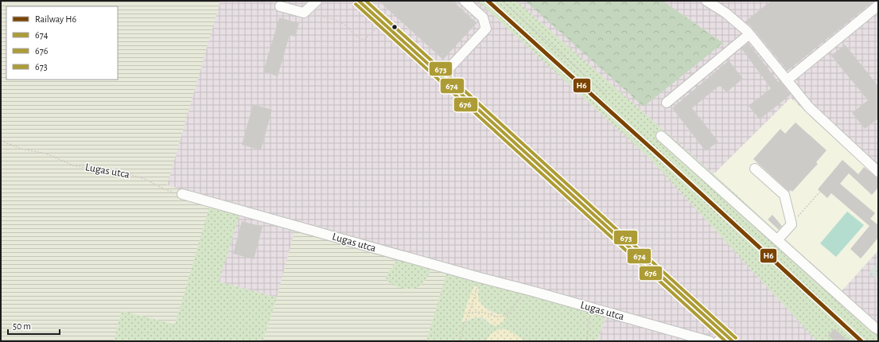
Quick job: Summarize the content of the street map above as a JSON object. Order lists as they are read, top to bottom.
{
  "streets": {
    "street": ["Lugas utca"]
  },
  "lines": [
    "rail line H6",
    "transit line 674",
    "transit line 673",
    "transit line 676"
  ],
  "legend": [
    "Railway H6",
    "674",
    "676",
    "673"
  ],
  "scale_bar": "50 m"
}
